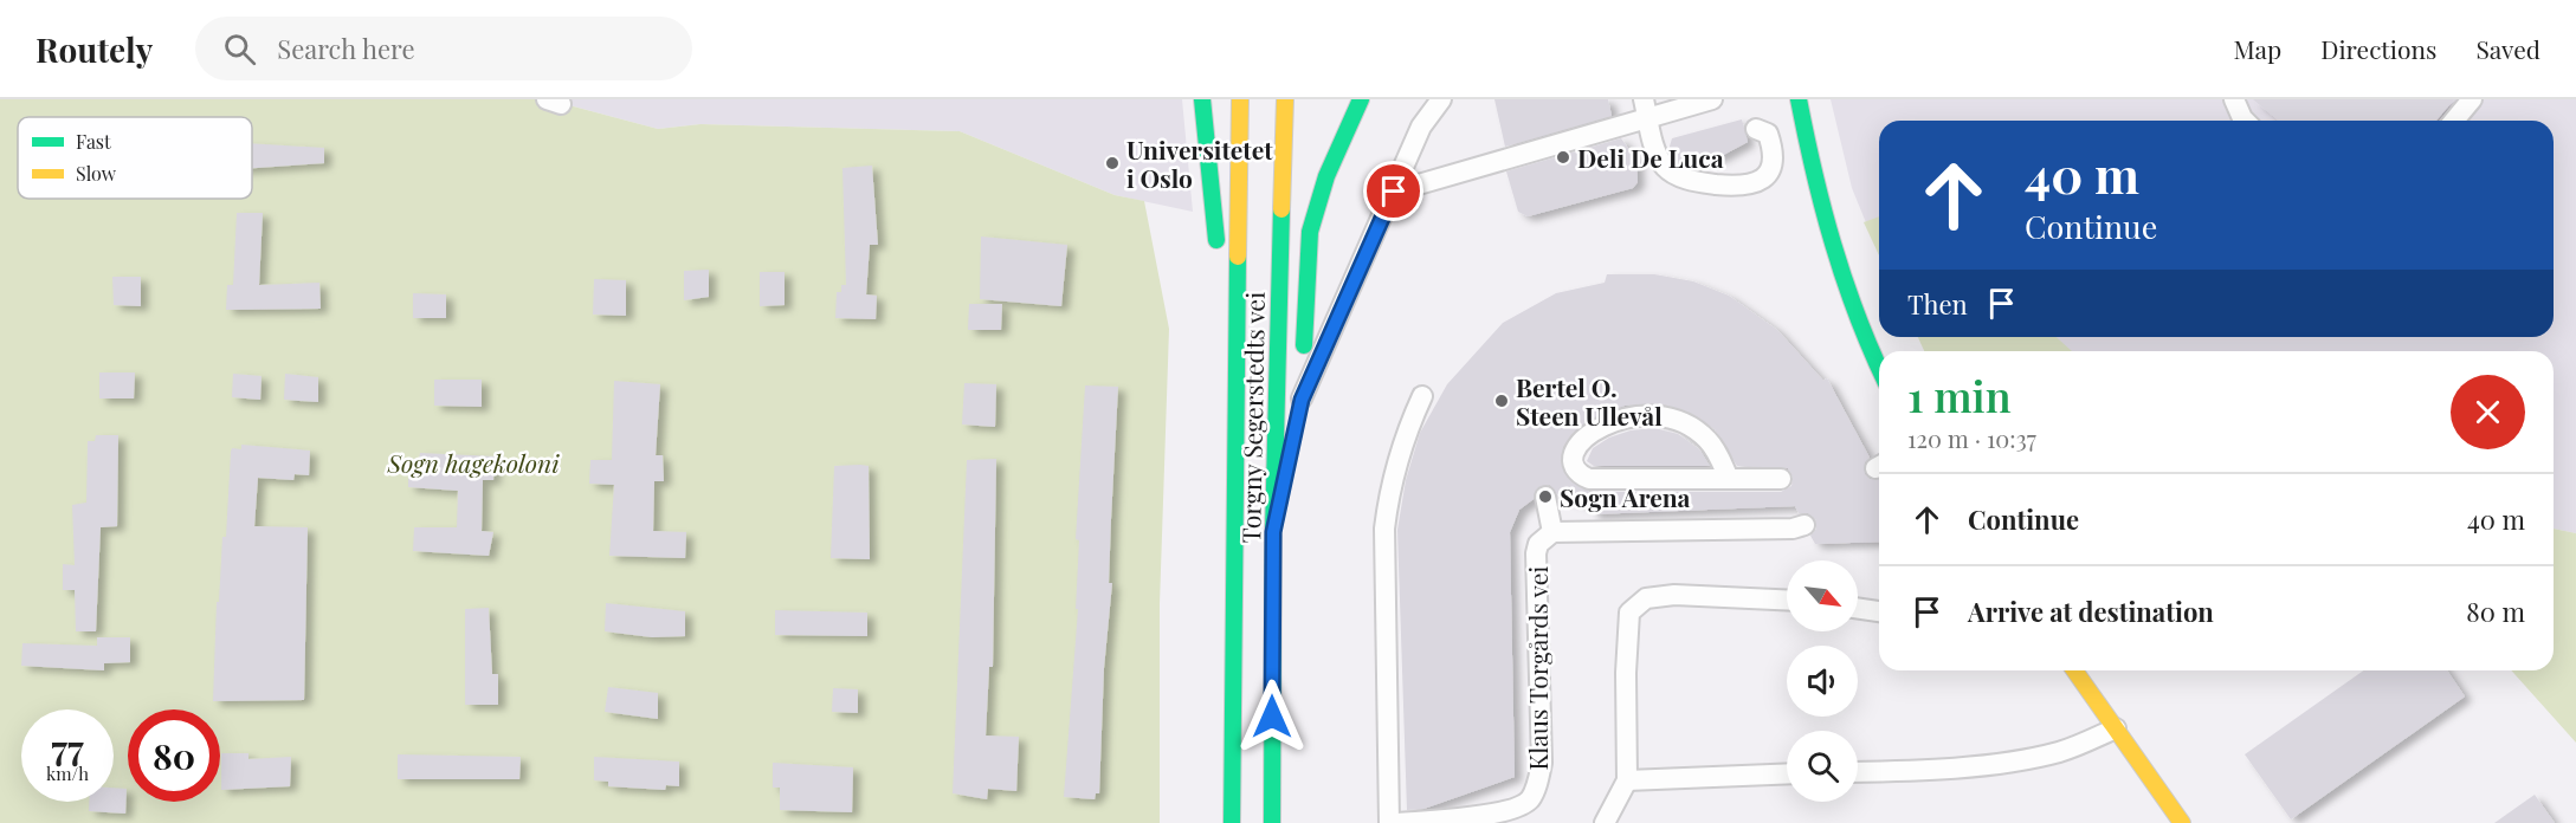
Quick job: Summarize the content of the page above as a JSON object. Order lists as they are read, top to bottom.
{
  "streets": {
    "main road": ["Torgny Segerstedts vei"],
    "lane": ["Klaus Torgårds vei"]
  },
  "parks": ["Sogn hagekoloni"],
  "places": [
    "Deli De Luca",
    "Universitetet i Oslo",
    "Bertel O. Steen Ullevål",
    "Sogn Arena"
  ],
  "legend": ["Fast", "Slow"],
  "north": "bottom right",
  "page": {
    "header": "Routely",
    "search": "Search here",
    "nav": ["Map", "Directions", "Saved"],
    "turn": ["40 m", "Continue"],
    "then": "Then",
    "heading": ["1 min", "120 m · 10:37"],
    "list": [
      {
        "name": "Continue",
        "value": "40 m"
      },
      {
        "name": "Arrive at destination",
        "value": "80 m"
      }
    ],
    "speed": "77 km/h",
    "limit": "80"
  }
}
